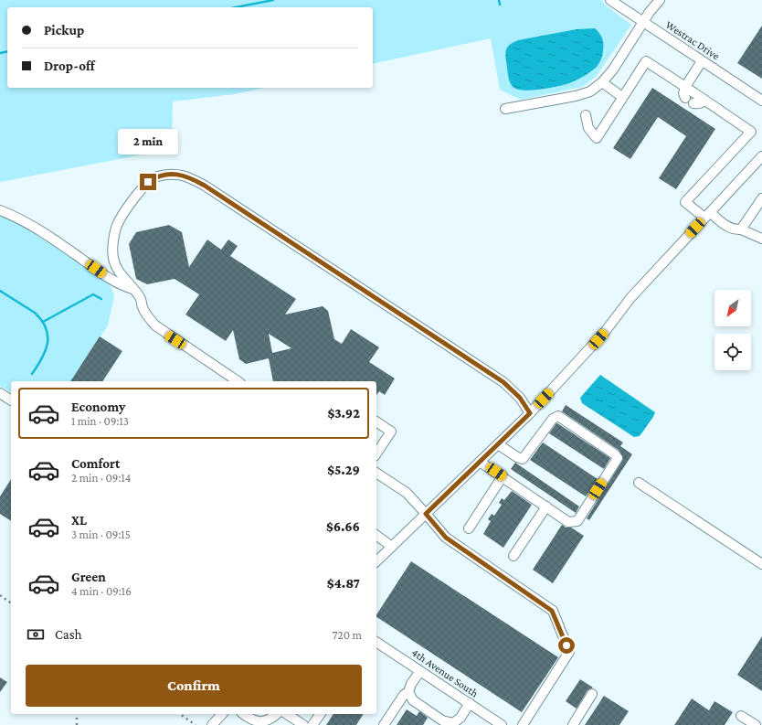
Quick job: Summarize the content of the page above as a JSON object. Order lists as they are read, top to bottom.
{
  "streets": {
    "street": ["Westrac Drive", "4th Avenue South"]
  },
  "north": "bottom left",
  "page": {
    "banner": ["Pickup", "Drop-off"],
    "bubble": "2 min",
    "list": [
      {
        "name": "Economy",
        "note": "1 min · 09:13",
        "value": "$3.92"
      },
      {
        "name": "Comfort",
        "note": "2 min · 09:14",
        "value": "$5.29"
      },
      {
        "name": "XL",
        "note": "3 min · 09:15",
        "value": "$6.66"
      },
      {
        "name": "Green",
        "note": "4 min · 09:16",
        "value": "$4.87"
      }
    ],
    "pay": ["Cash", "720 m"],
    "buttons": "Confirm"
  }
}
